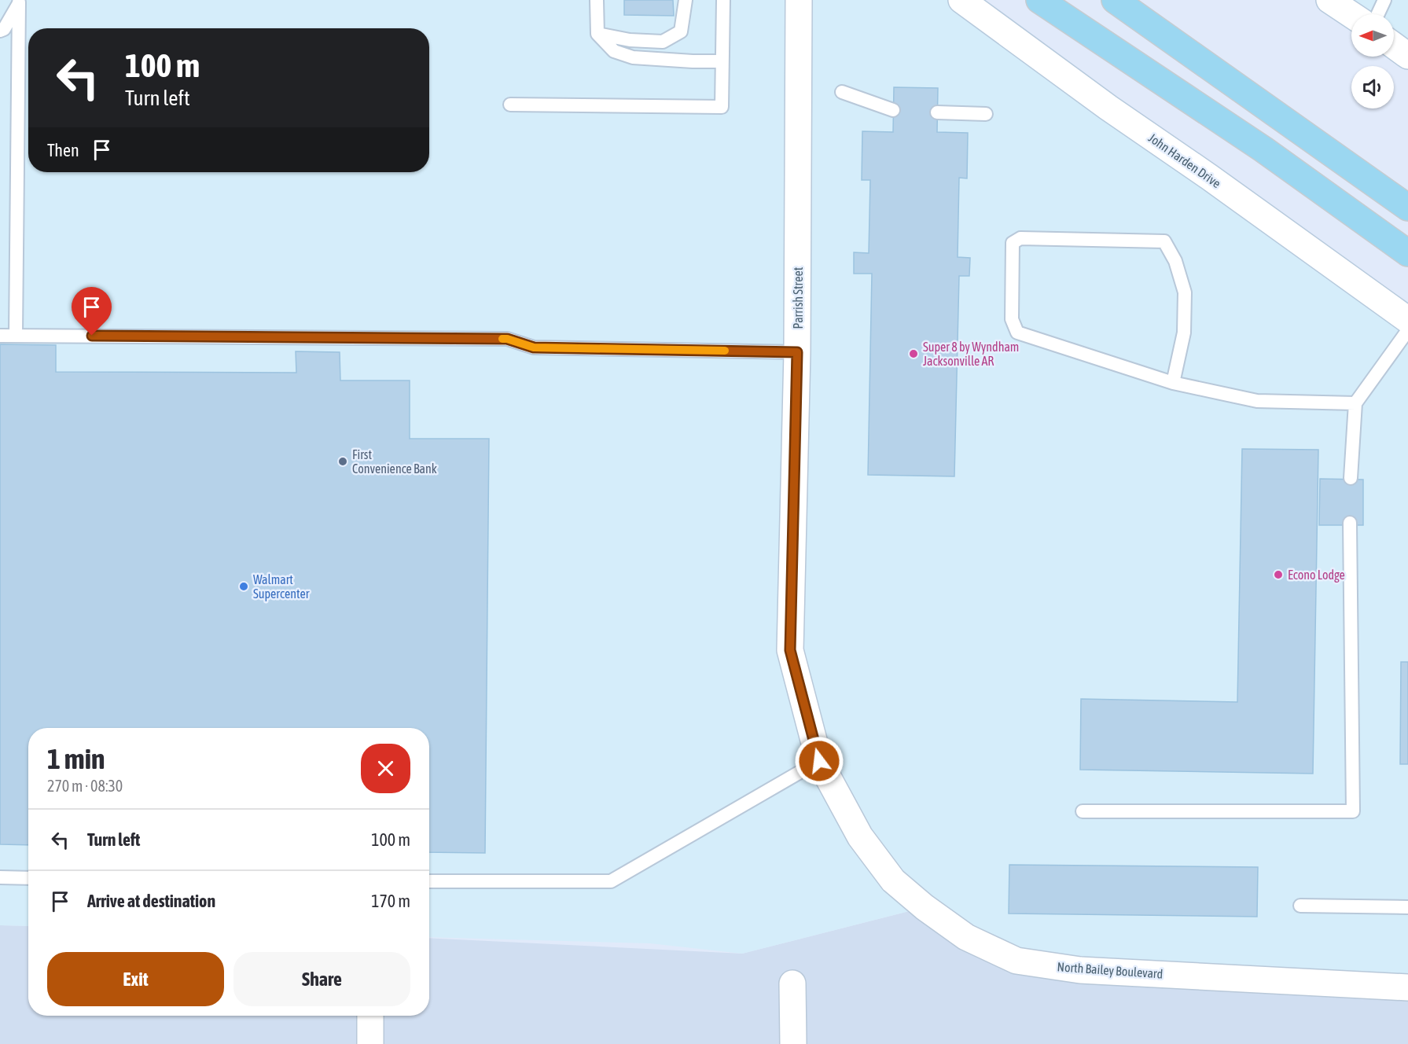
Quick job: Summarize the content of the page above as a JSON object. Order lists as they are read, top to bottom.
{
  "streets": {
    "street": ["John Harden Drive", "Parrish Street", "North Bailey Boulevard"]
  },
  "crossings": [
    ["Parrish Street", "North Bailey Boulevard"]
  ],
  "places": [
    "Super 8 by Wyndham Jacksonville AR",
    "First Convenience Bank",
    "Econo Lodge",
    "Walmart Supercenter"
  ],
  "north": "left",
  "page": {
    "turn": ["100 m", "Turn left"],
    "then": "Then",
    "heading": ["1 min", "270 m · 08:30"],
    "list": [
      {
        "name": "Turn left",
        "value": "100 m"
      },
      {
        "name": "Arrive at destination",
        "value": "170 m"
      }
    ],
    "buttons": ["Exit", "Share"]
  }
}
